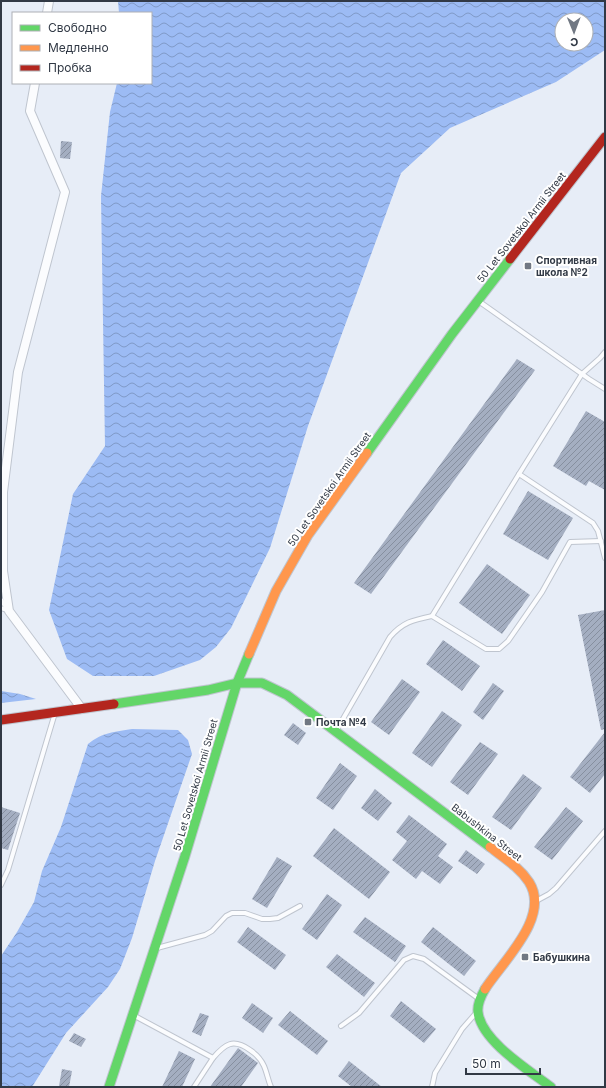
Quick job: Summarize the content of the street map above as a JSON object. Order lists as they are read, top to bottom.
{
  "streets": {
    "main road": ["50 Let Sovetskoi Armii Street", "Babushkina Street"]
  },
  "crossings": [
    ["50 Let Sovetskoi Armii Street", "Babushkina Street"]
  ],
  "places": {
    "transit": ["Спортивная школа №2", "Почта №4", "Бабушкина"]
  },
  "legend": ["Свободно", "Медленно", "Пробка"],
  "scale_bar": "50 m",
  "north": "bottom"
}
